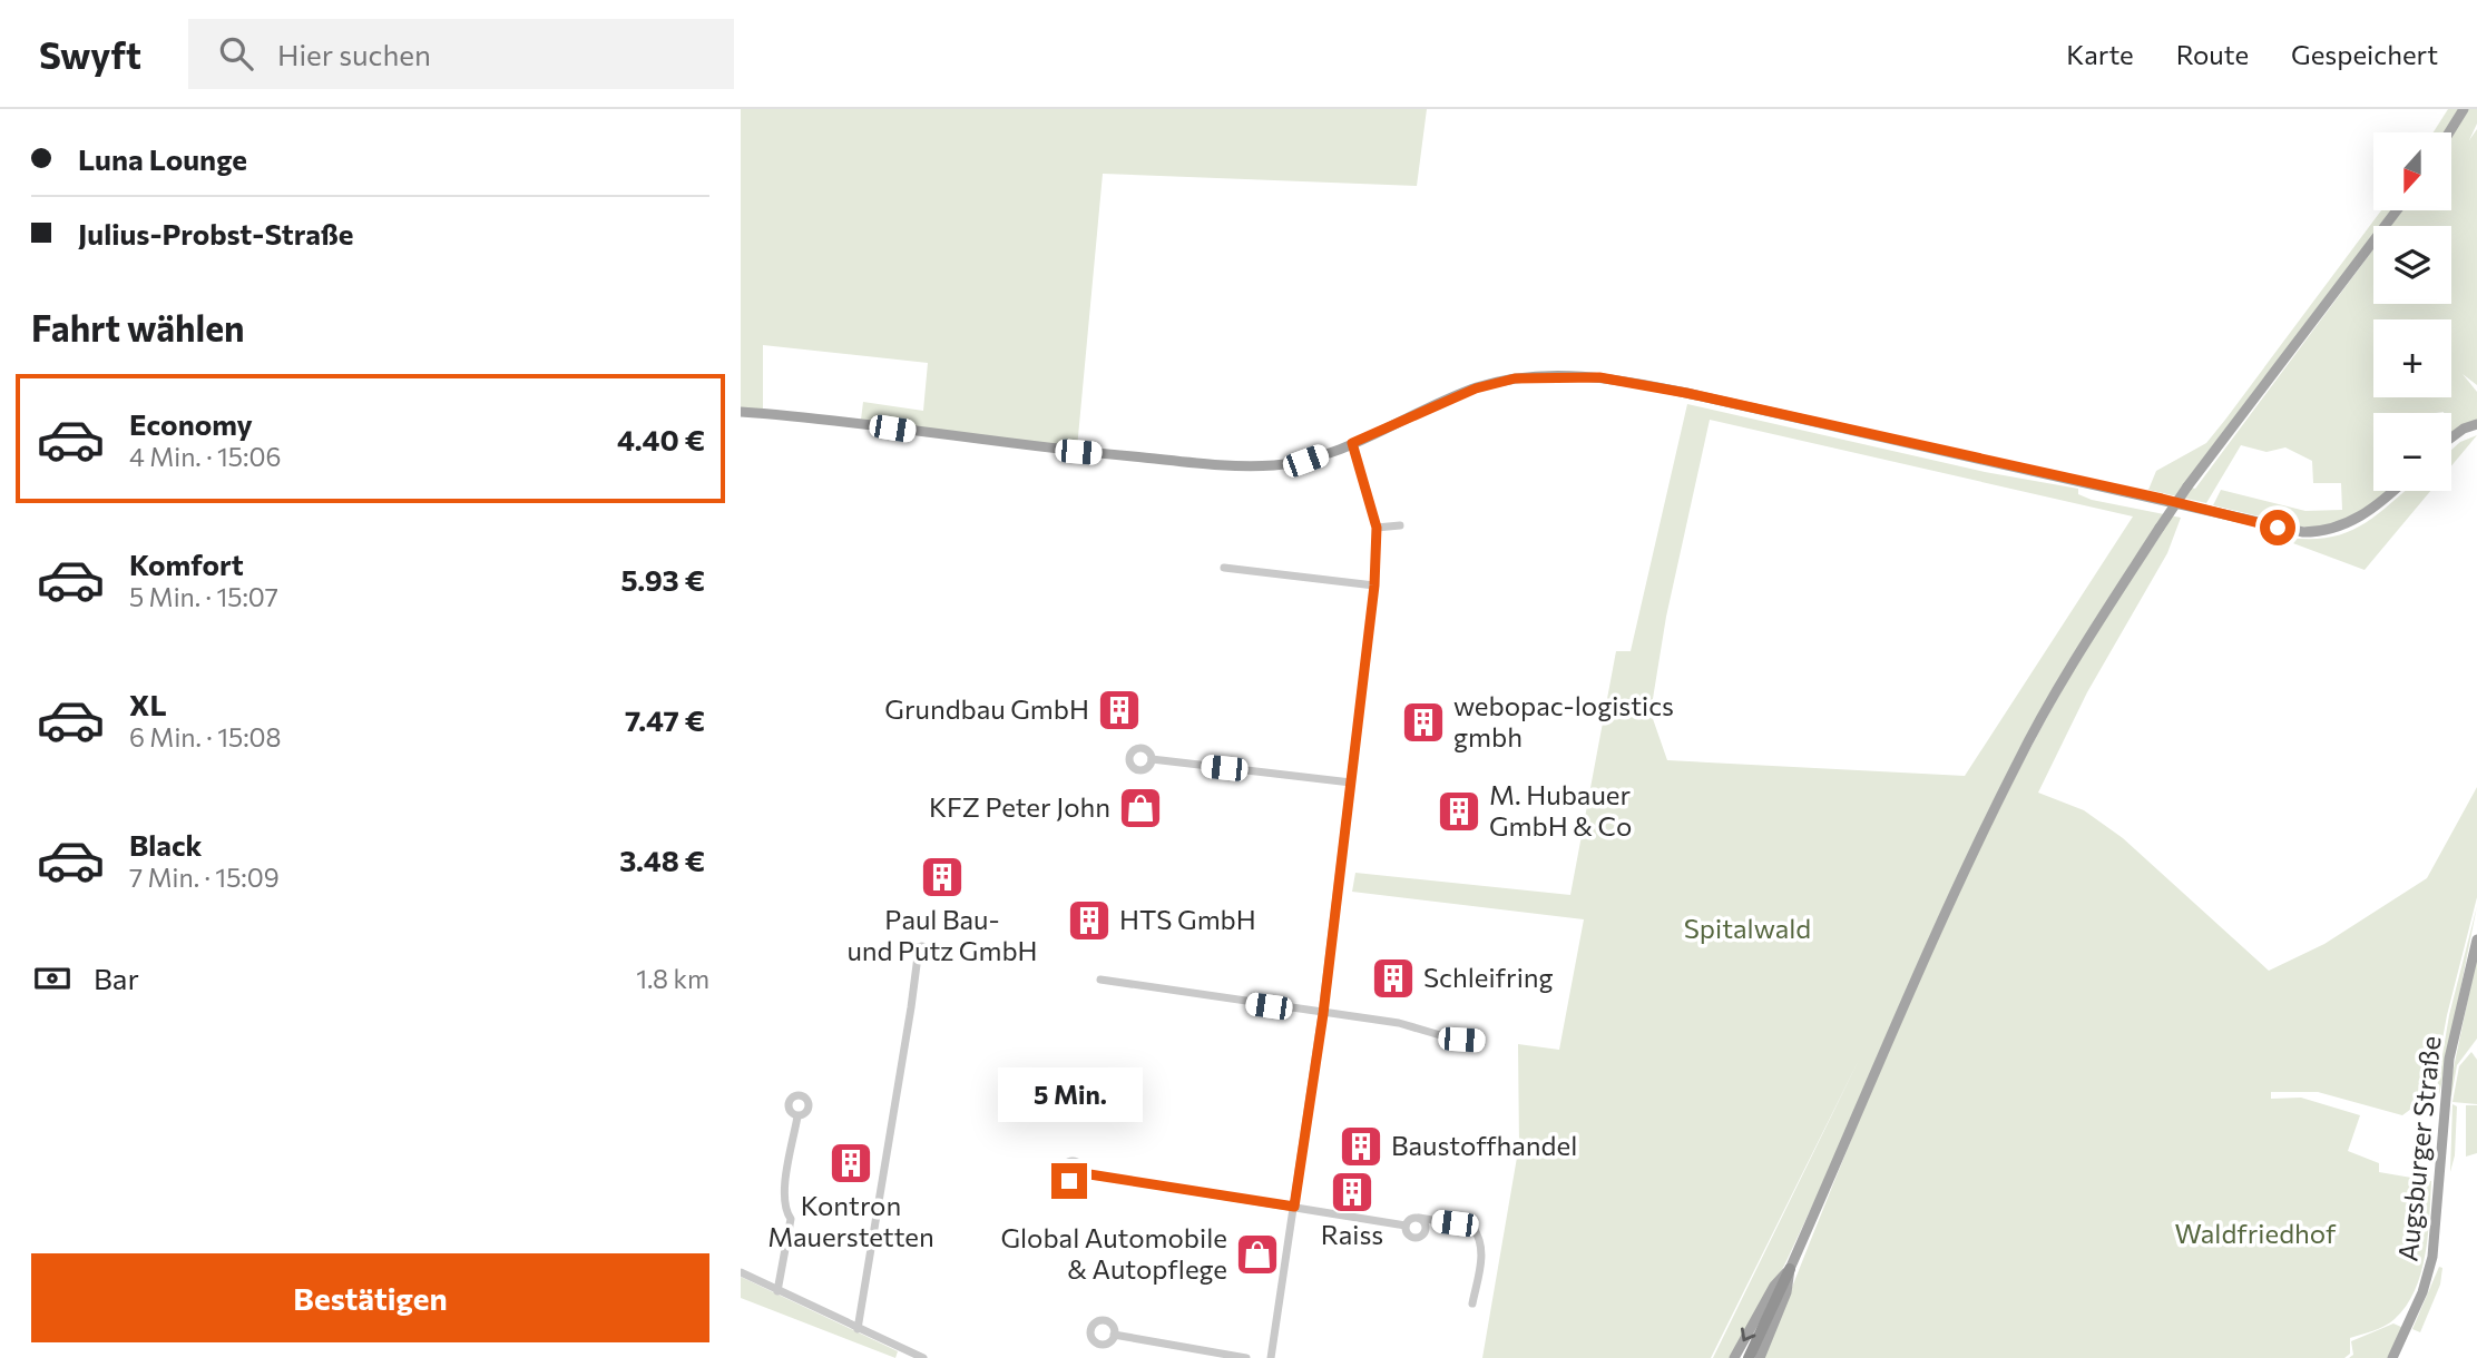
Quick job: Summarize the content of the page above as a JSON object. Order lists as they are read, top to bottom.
{
  "streets": {
    "main road": ["Augsburger Straße"]
  },
  "parks": ["Spitalwald", "Waldfriedhof"],
  "places": {
    "building": [
      "Grundbau GmbH",
      "webopac-logistics gmbh",
      "M. Hubauer GmbH & Co",
      "Paul Bau- und Putz GmbH",
      "HTS GmbH",
      "Schleifring",
      "Baustoffhandel",
      "Kontron Mauerstetten",
      "Raiss"
    ],
    "shop": ["KFZ Peter John", "Global Automobile & Autopflege"]
  },
  "north": "bottom",
  "page": {
    "header": "Swyft",
    "search": "Hier suchen",
    "nav": ["Karte", "Route", "Gespeichert"],
    "banner": ["Luna Lounge", "Julius-Probst-Straße"],
    "map_buttons": ["+", "−"],
    "heading": "Fahrt wählen",
    "list": [
      {
        "name": "Economy",
        "note": "4 Min. · 15:06",
        "value": "4.40 €"
      },
      {
        "name": "Komfort",
        "note": "5 Min. · 15:07",
        "value": "5.93 €"
      },
      {
        "name": "XL",
        "note": "6 Min. · 15:08",
        "value": "7.47 €"
      },
      {
        "name": "Black",
        "note": "7 Min. · 15:09",
        "value": "3.48 €"
      }
    ],
    "pay": ["Bar", "1.8 km"],
    "bubble": "5 Min.",
    "buttons": "Bestätigen"
  }
}
